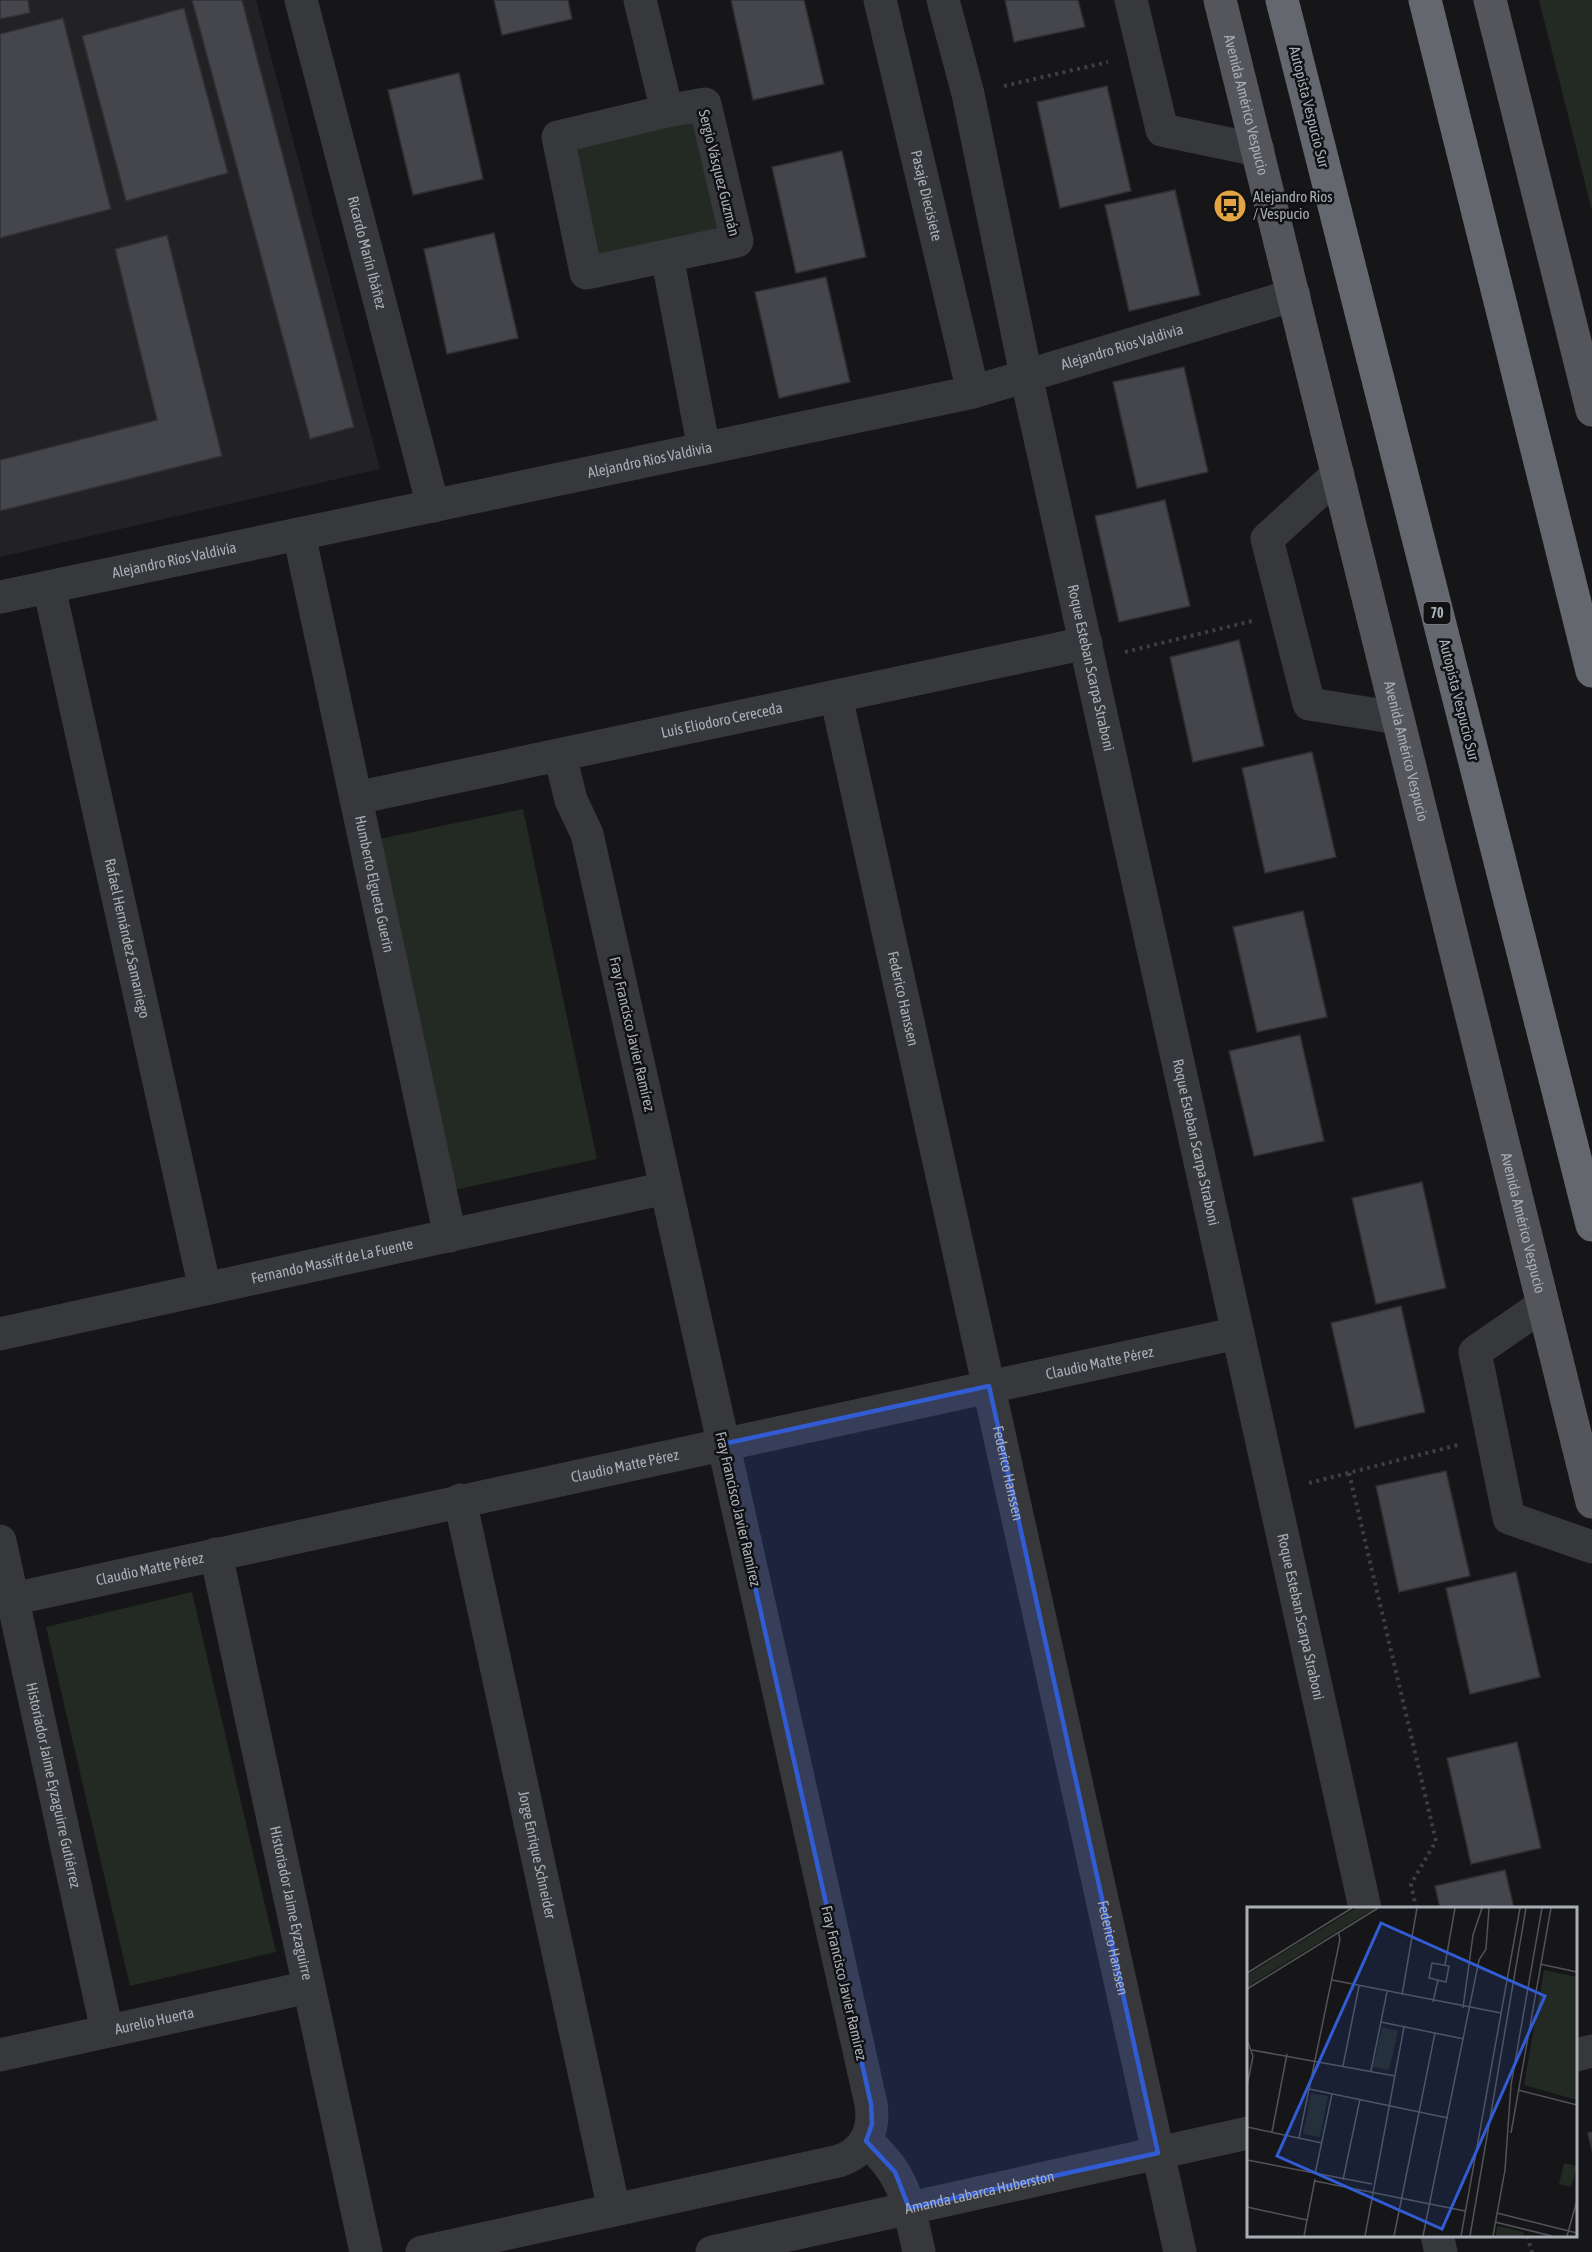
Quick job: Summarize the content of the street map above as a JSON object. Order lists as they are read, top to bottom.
{
  "streets": {
    "highway": ["Autopista Vespucio Sur", "70"],
    "main road": ["Avenida Américo Vespucio"],
    "street": [
      "Sergio Vásquez Guzmán",
      "Pasaje Diecisiete",
      "Ricardo Marín Ibáñez",
      "Alejandro Ríos Valdivia",
      "Roque Esteban Scarpa Straboni",
      "Luís Eliodoro Cereceda",
      "Humberto Elgueta Guerin",
      "Rafael Hernández Samaniego",
      "Federico Hanssen",
      "Fray Francisco Javier Ramírez",
      "Fernando Massiff de La Fuente",
      "Claudio Matte Pérez",
      "Historiador Jaime Eyzaguirre Gutiérrez",
      "Jorge Enrique Schneider",
      "Historiador Jaime Eyzaguirre",
      "Aurelio Huerta",
      "Amanda Labarca Huberston"
    ]
  },
  "crossings": [
    ["Avenida Américo Vespucio", "Alejandro Ríos Valdivia"],
    ["Pasaje Diecisiete", "Alejandro Ríos Valdivia"],
    ["Ricardo Marín Ibáñez", "Alejandro Ríos Valdivia"],
    ["Alejandro Ríos Valdivia", "Roque Esteban Scarpa Straboni"],
    ["Alejandro Ríos Valdivia", "Humberto Elgueta Guerin"],
    ["Alejandro Ríos Valdivia", "Rafael Hernández Samaniego"],
    ["Roque Esteban Scarpa Straboni", "Luís Eliodoro Cereceda"],
    ["Roque Esteban Scarpa Straboni", "Claudio Matte Pérez"],
    ["Luís Eliodoro Cereceda", "Humberto Elgueta Guerin"],
    ["Luís Eliodoro Cereceda", "Federico Hanssen"],
    ["Luís Eliodoro Cereceda", "Fray Francisco Javier Ramírez"],
    ["Humberto Elgueta Guerin", "Fernando Massiff de La Fuente"],
    ["Rafael Hernández Samaniego", "Fernando Massiff de La Fuente"],
    ["Federico Hanssen", "Claudio Matte Pérez"],
    ["Federico Hanssen", "Amanda Labarca Huberston"],
    ["Fray Francisco Javier Ramírez", "Fernando Massiff de La Fuente"],
    ["Fray Francisco Javier Ramírez", "Claudio Matte Pérez"],
    ["Claudio Matte Pérez", "Historiador Jaime Eyzaguirre Gutiérrez"],
    ["Claudio Matte Pérez", "Jorge Enrique Schneider"],
    ["Claudio Matte Pérez", "Historiador Jaime Eyzaguirre"],
    ["Historiador Jaime Eyzaguirre Gutiérrez", "Aurelio Huerta"],
    ["Historiador Jaime Eyzaguirre", "Aurelio Huerta"]
  ],
  "places": {
    "bus stop": ["Alejandro Rios / Vespucio"]
  }
}
